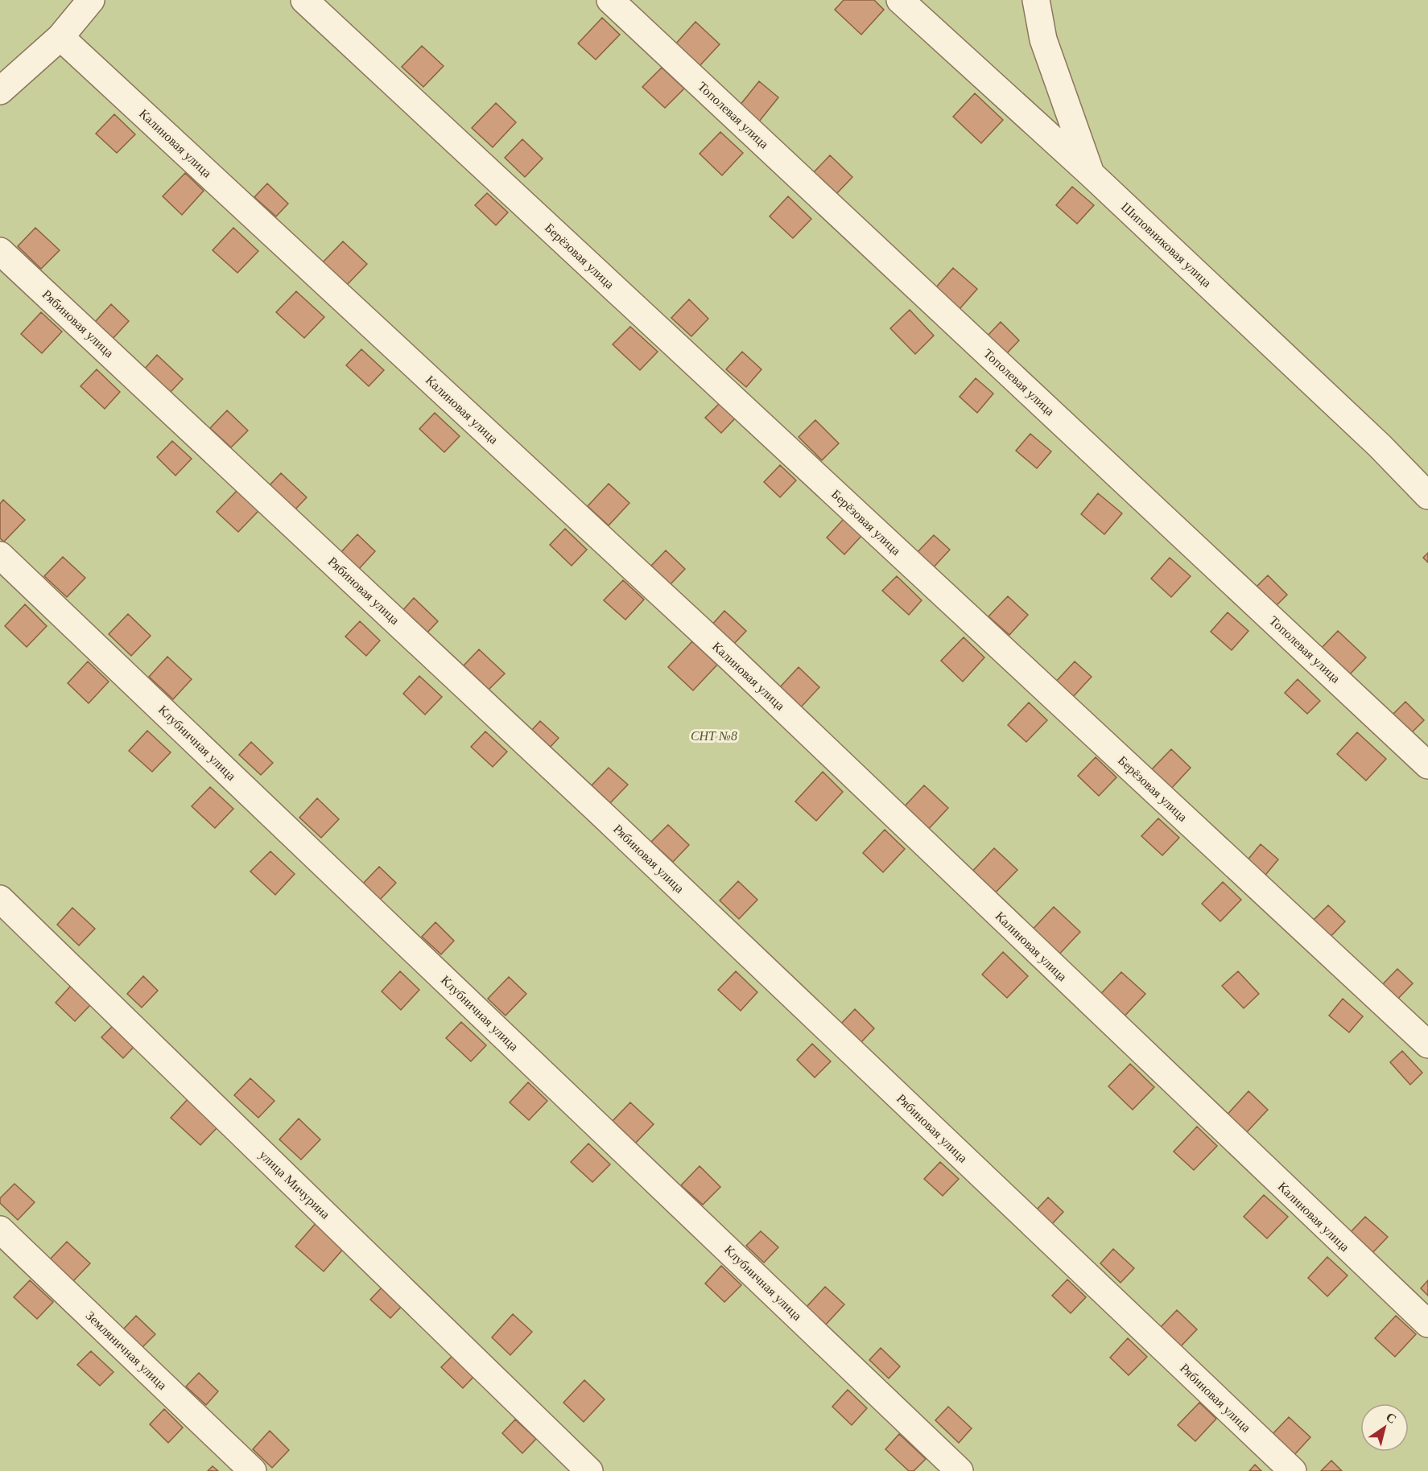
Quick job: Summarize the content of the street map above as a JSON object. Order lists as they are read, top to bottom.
{
  "streets": {
    "street": [
      "Тополевая улица",
      "Калиновая улица",
      "Шиповниковая улица",
      "Берёзовая улица",
      "Рябиновая улица",
      "Клубничная улица",
      "улица Мичурина",
      "Земляничная улица"
    ]
  },
  "parks": ["СНТ №8"],
  "north": "top right"
}
